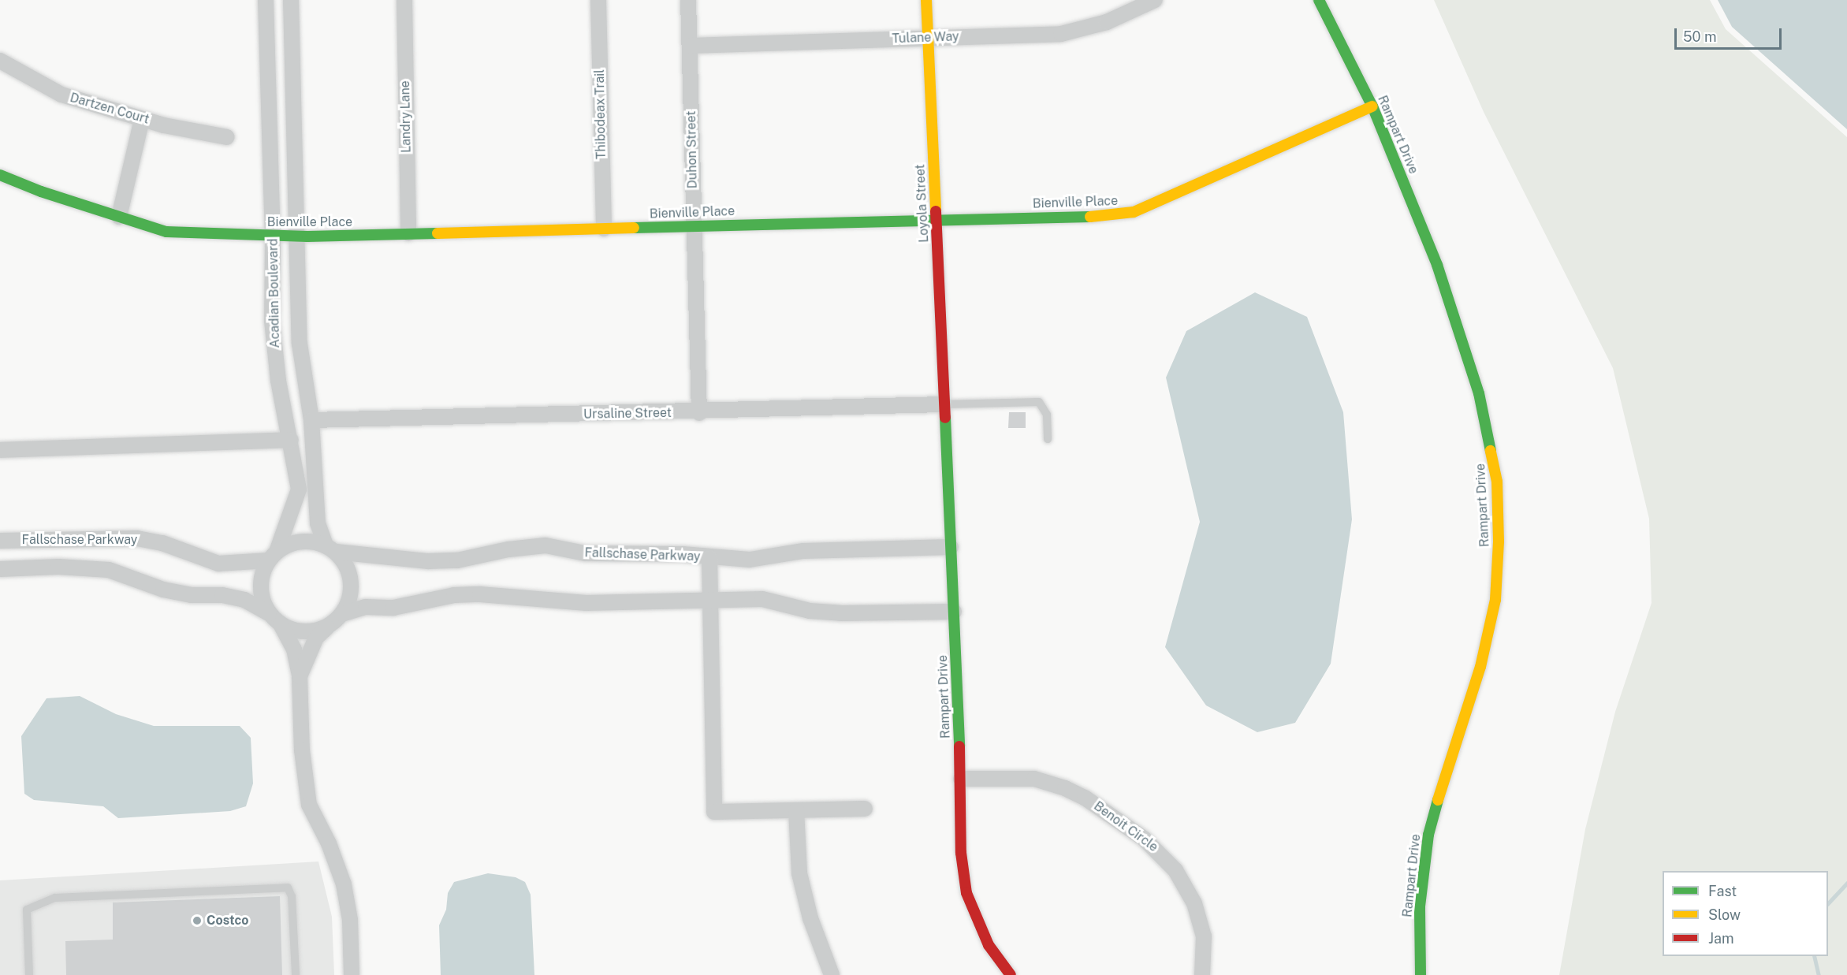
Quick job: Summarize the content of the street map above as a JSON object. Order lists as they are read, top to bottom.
{
  "streets": {
    "street": [
      "Tulane Way",
      "Dartzen Court",
      "Thibodeax Trail",
      "Landry Lane",
      "Rampart Drive",
      "Duhon Street",
      "Bienville Place",
      "Loyola Street",
      "Acadian Boulevard",
      "Ursaline Street",
      "Fallschase Parkway",
      "Benoit Circle"
    ]
  },
  "crossings": [
    ["Tulane Way", "Duhon Street"],
    ["Tulane Way", "Loyola Street"],
    ["Thibodeax Trail", "Bienville Place"],
    ["Landry Lane", "Bienville Place"],
    ["Rampart Drive", "Bienville Place"],
    ["Rampart Drive", "Loyola Street"],
    ["Rampart Drive", "Ursaline Street"],
    ["Rampart Drive", "Fallschase Parkway"],
    ["Rampart Drive", "Benoit Circle"],
    ["Duhon Street", "Bienville Place"],
    ["Duhon Street", "Ursaline Street"],
    ["Bienville Place", "Loyola Street"],
    ["Bienville Place", "Acadian Boulevard"],
    ["Loyola Street", "Ursaline Street"],
    ["Acadian Boulevard", "Ursaline Street"],
    ["Acadian Boulevard", "Fallschase Parkway"]
  ],
  "places": ["Costco"],
  "legend": ["Fast", "Slow", "Jam"],
  "scale_bar": "50 m"
}
